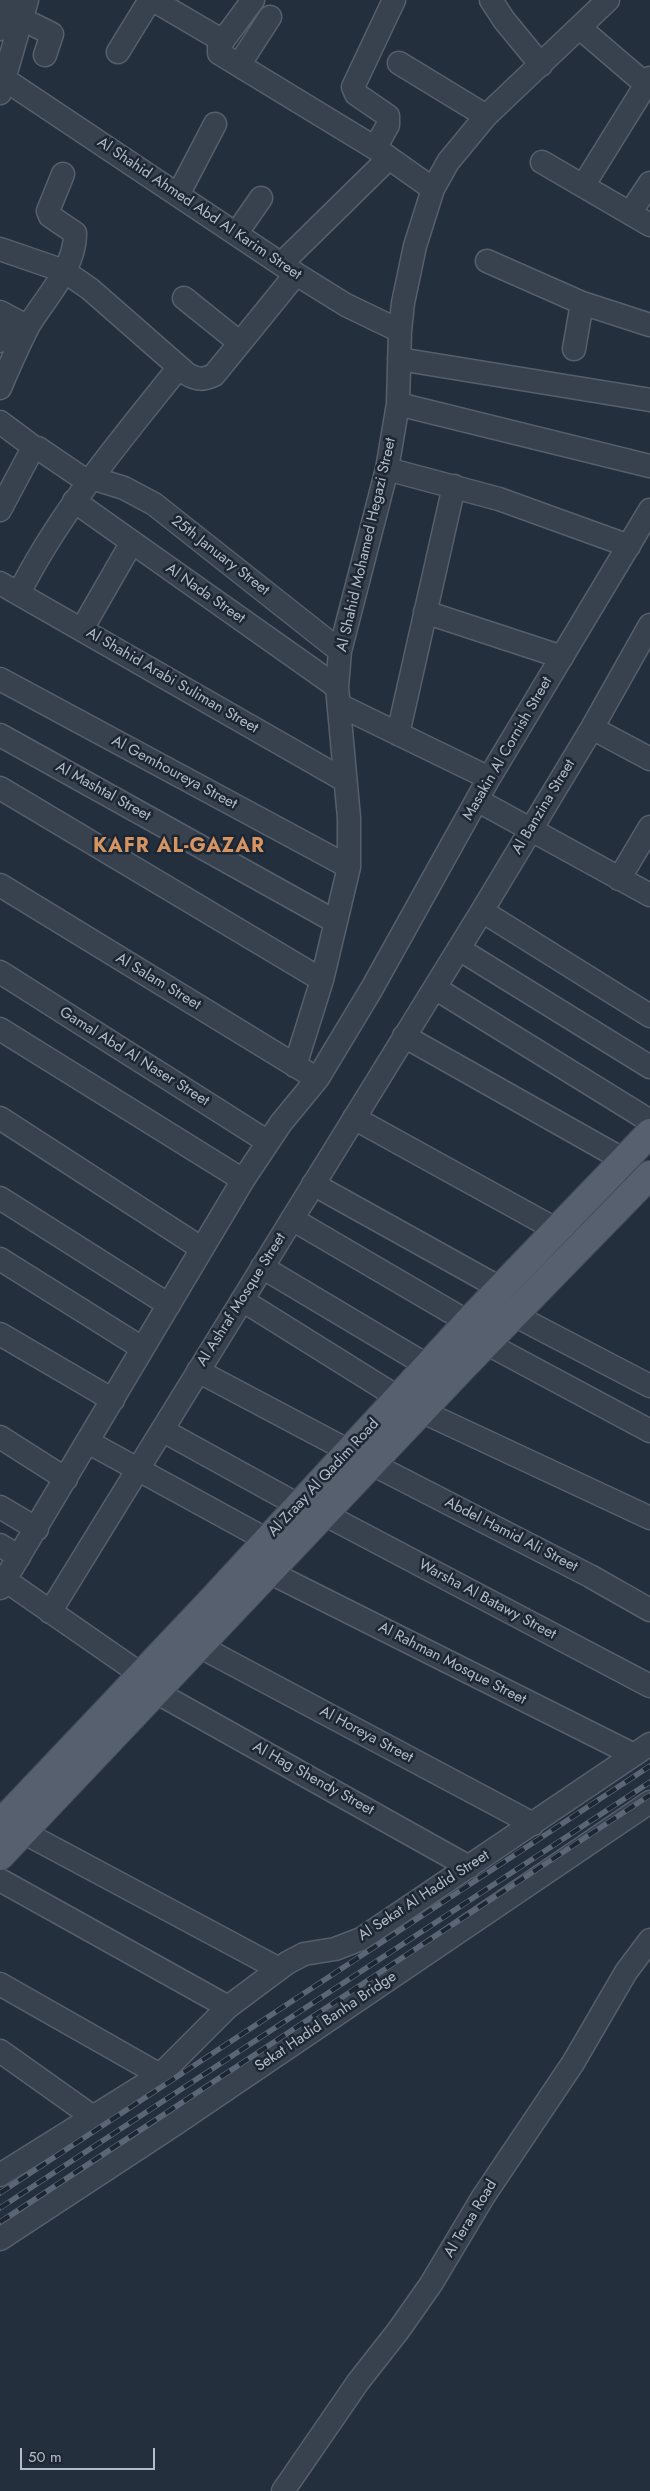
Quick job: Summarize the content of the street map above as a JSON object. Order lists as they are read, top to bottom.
{
  "streets": {
    "main road": ["Al Zraay Al Qadim Road"],
    "street": [
      "Al Shahid Ahmed Abd Al Karim Street",
      "Al Shahid Mohamed Hegazi Street",
      "25th January Street",
      "Al Nada Street",
      "Al Shahid Arabi Suliman Street",
      "Masakin Al Cornish Street",
      "Al Gemhoureya Street",
      "Al Mashtal Street",
      "Al Banzina Street",
      "Al Salam Street",
      "Gamal Abd Al Naser Street",
      "Al Ashraf Mosque Street",
      "Abdel Hamid Ali Street",
      "Warsha Al Batawy Street",
      "Al Rahman Mosque Street",
      "Al Horeya Street",
      "Al Hag Shendy Street",
      "Al Sekat Al Hadid Street",
      "Sekat Hadid Banha Bridge",
      "Al Teraa Road"
    ]
  },
  "crossings": [
    ["Al Shahid Ahmed Abd Al Karim Street", "Al Shahid Mohamed Hegazi Street"],
    ["Al Shahid Mohamed Hegazi Street", "25th January Street"],
    ["Al Shahid Mohamed Hegazi Street", "Al Nada Street"],
    ["Al Shahid Mohamed Hegazi Street", "Al Shahid Arabi Suliman Street"],
    ["Al Shahid Mohamed Hegazi Street", "Al Gemhoureya Street"],
    ["Al Shahid Mohamed Hegazi Street", "Al Mashtal Street"],
    ["Al Shahid Mohamed Hegazi Street", "Al Salam Street"],
    ["Al Nada Street", "Masakin Al Cornish Street"],
    ["Masakin Al Cornish Street", "Al Salam Street"],
    ["Al Banzina Street", "Al Ashraf Mosque Street"],
    ["Al Ashraf Mosque Street", "Abdel Hamid Ali Street"],
    ["Al Ashraf Mosque Street", "Al Hag Shendy Street"],
    ["Al Zraay Al Qadim Road", "Abdel Hamid Ali Street"],
    ["Al Zraay Al Qadim Road", "Warsha Al Batawy Street"],
    ["Al Zraay Al Qadim Road", "Al Rahman Mosque Street"],
    ["Al Zraay Al Qadim Road", "Al Horeya Street"],
    ["Al Zraay Al Qadim Road", "Al Hag Shendy Street"],
    ["Al Rahman Mosque Street", "Al Sekat Al Hadid Street"],
    ["Al Horeya Street", "Al Sekat Al Hadid Street"],
    ["Al Hag Shendy Street", "Al Sekat Al Hadid Street"]
  ],
  "districts": ["KAFR AL-GAZAR"],
  "scale_bar": "50 m"
}
